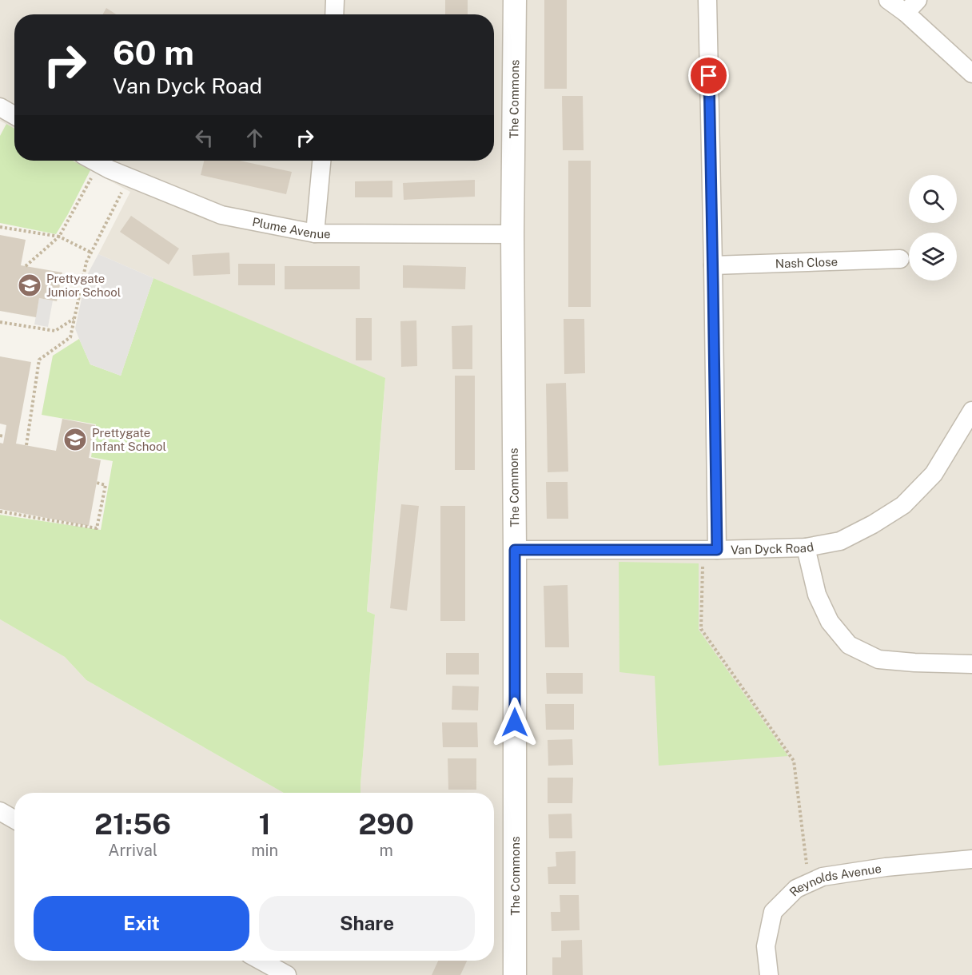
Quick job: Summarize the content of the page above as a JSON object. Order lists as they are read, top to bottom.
{
  "streets": {
    "street": [
      "The Commons",
      "Plume Avenue",
      "Nash Close",
      "Van Dyck Road",
      "Reynolds Avenue"
    ]
  },
  "crossings": [
    ["The Commons", "Plume Avenue"],
    ["The Commons", "Van Dyck Road"]
  ],
  "places": {
    "school or university": ["Prettygate Junior School", "Prettygate Infant School"]
  },
  "page": {
    "turn": ["60 m", "Van Dyck Road"],
    "eta": [
      "21:56",
      "Arrival",
      "1",
      "min",
      "290",
      "m"
    ],
    "buttons": ["Exit", "Share"]
  }
}
